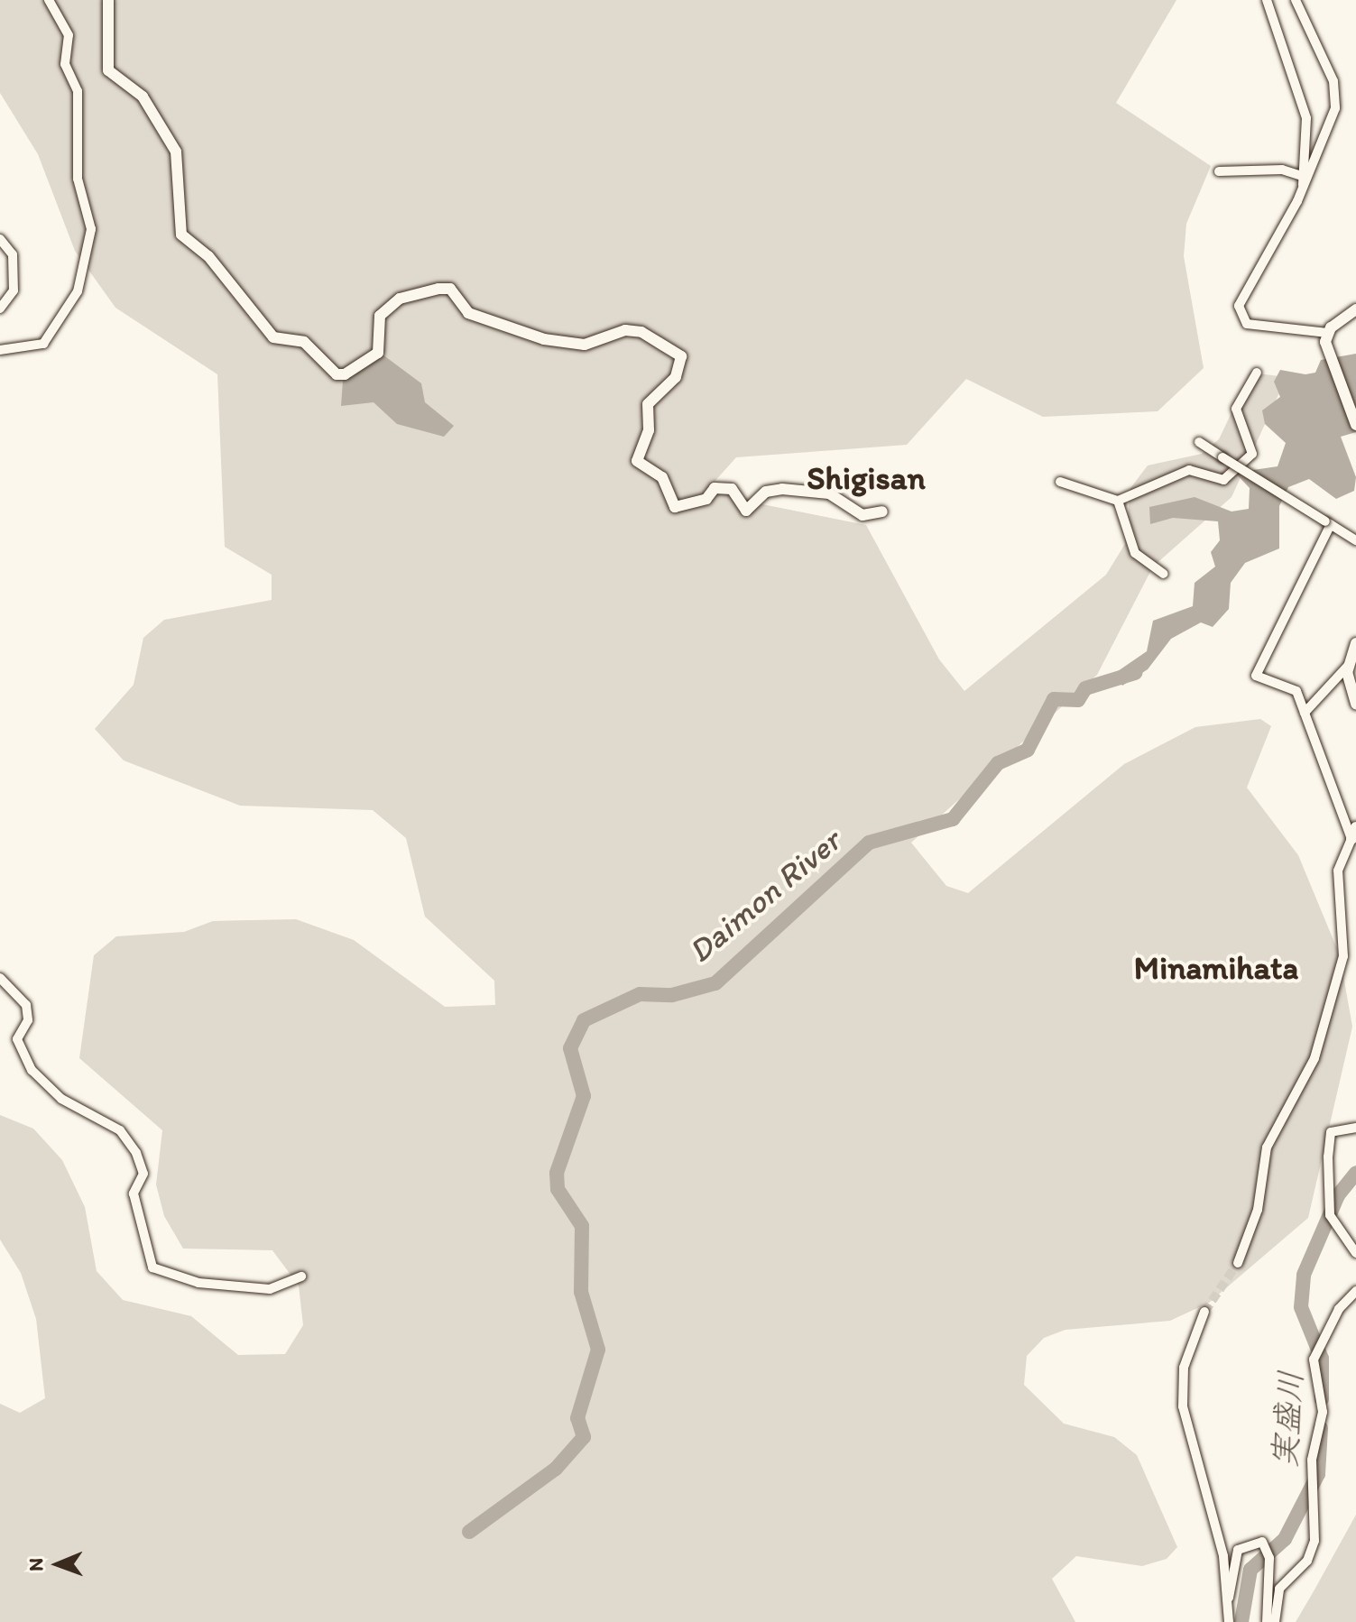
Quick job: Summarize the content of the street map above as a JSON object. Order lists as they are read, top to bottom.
{
  "districts": ["Shigisan", "Minamihata"],
  "water": ["Daimon River", "実盛川"],
  "north": "left"
}
